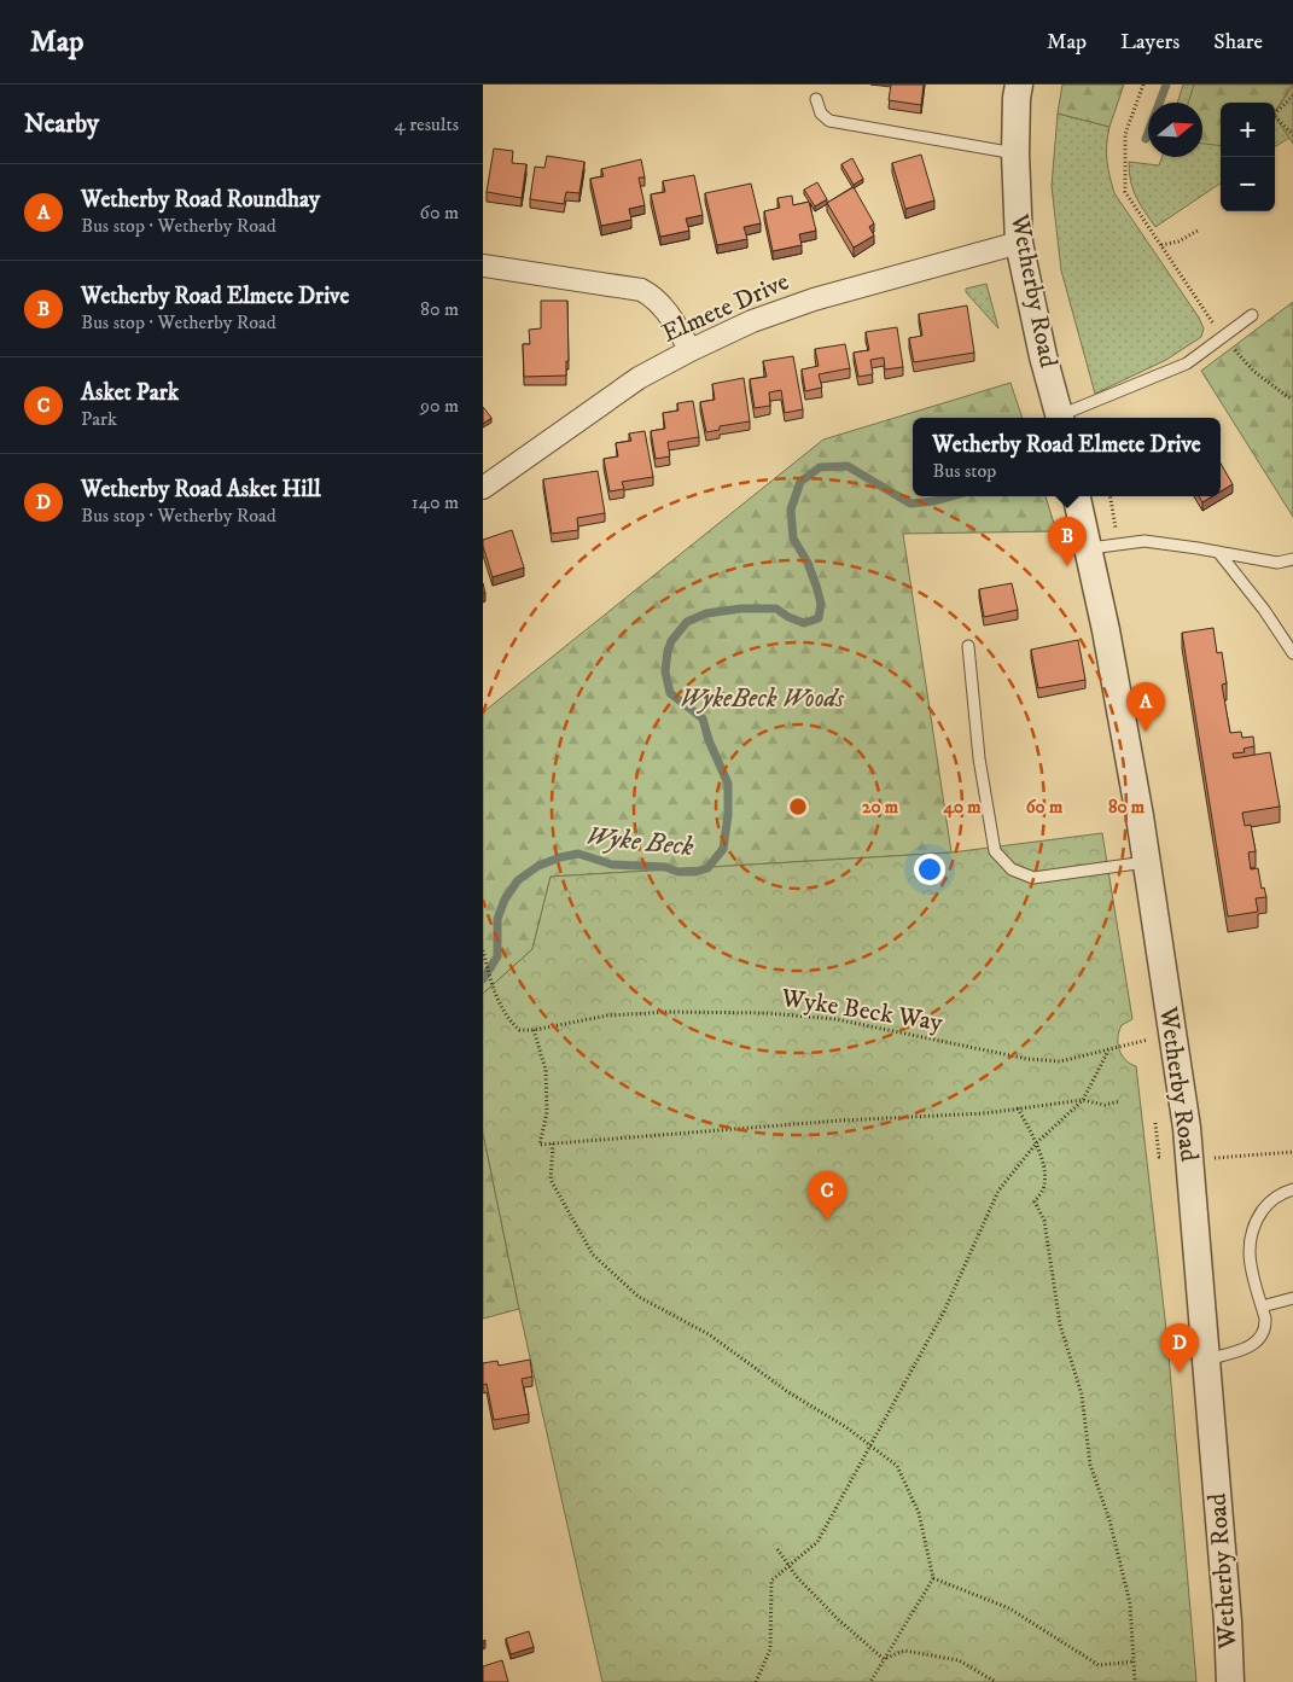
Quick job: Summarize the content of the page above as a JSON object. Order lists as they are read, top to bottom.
{
  "streets": {
    "street": ["Wetherby Road", "Elmete Drive"],
    "path": ["Wyke Beck Way"]
  },
  "crossings": [
    ["Wetherby Road", "Elmete Drive"]
  ],
  "water": ["Wyke Beck"],
  "parks": ["WykeBeck Woods"],
  "north": "right",
  "page": {
    "header": "Map",
    "nav": ["Map", "Layers", "Share"],
    "heading": ["Nearby", "4 results"],
    "map_buttons": ["+", "−"],
    "list": [
      {
        "mark": "A",
        "name": "Wetherby Road Roundhay",
        "note": "Bus stop · Wetherby Road",
        "value": "60 m"
      },
      {
        "mark": "B",
        "name": "Wetherby Road Elmete Drive",
        "note": "Bus stop · Wetherby Road",
        "value": "80 m"
      },
      {
        "mark": "C",
        "name": "Asket Park",
        "note": "Park",
        "value": "90 m"
      },
      {
        "mark": "D",
        "name": "Wetherby Road Asket Hill",
        "note": "Bus stop · Wetherby Road",
        "value": "140 m"
      }
    ],
    "popup": ["Wetherby Road Elmete Drive", "Bus stop"],
    "pins": [
      "B",
      "A",
      "C",
      "D"
    ]
  },
  "rings": [
    "20 m",
    "40 m",
    "60 m",
    "80 m"
  ]
}
